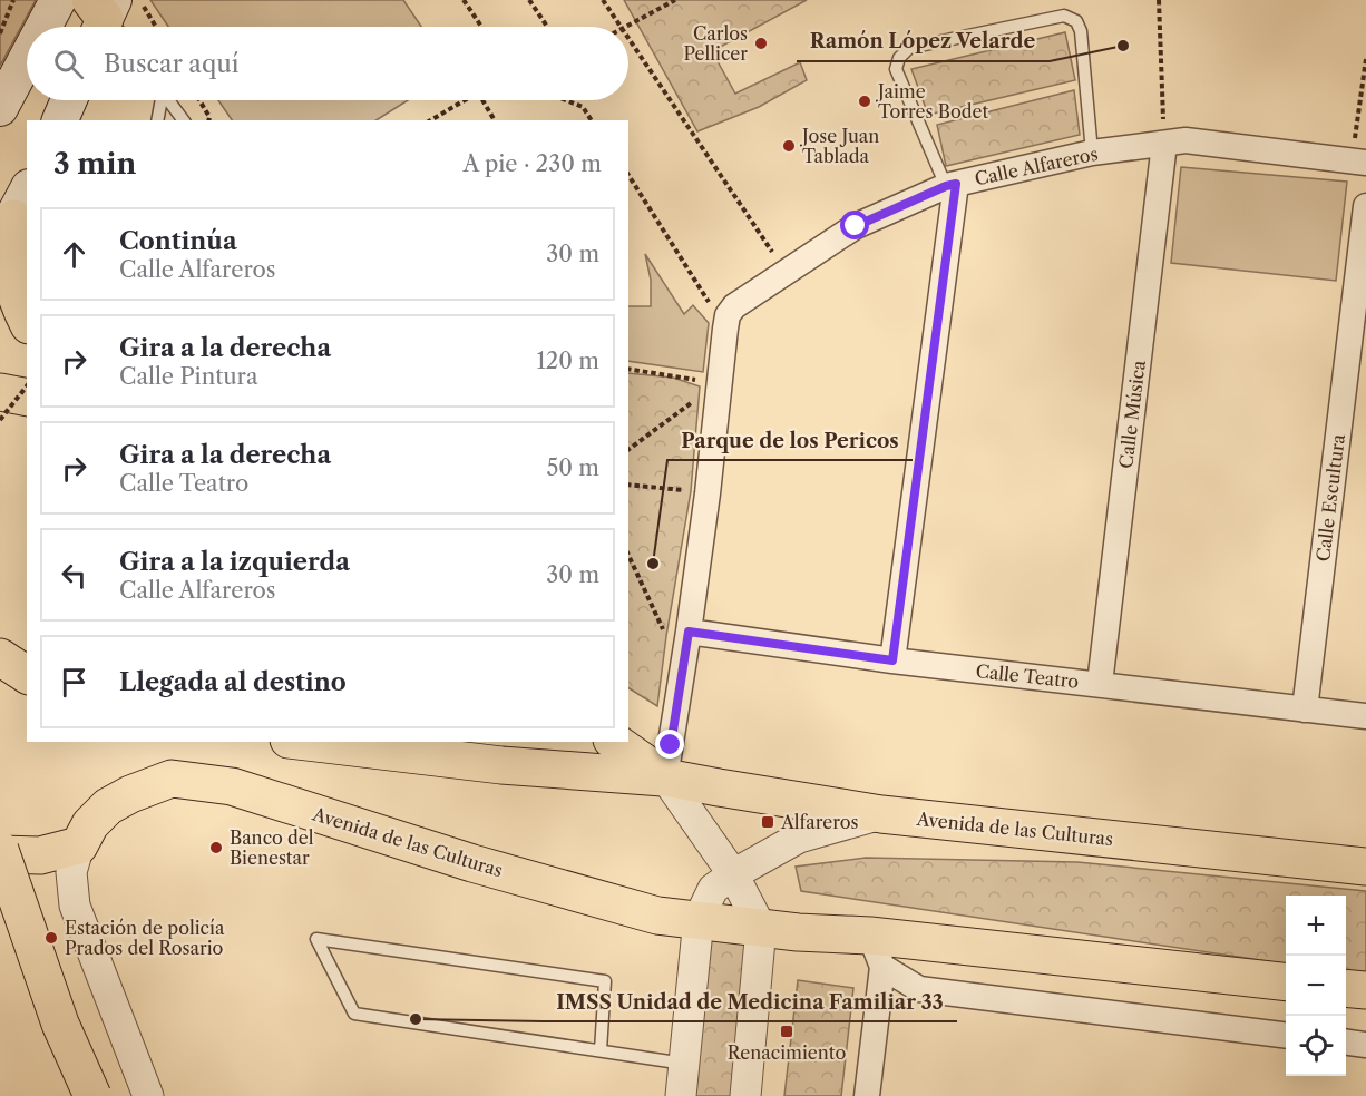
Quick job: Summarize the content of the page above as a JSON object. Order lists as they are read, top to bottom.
{
  "streets": {
    "main road": ["Avenida de las Culturas"],
    "street": [
      "Calle Alfareros",
      "Calle Música",
      "Calle Escultura",
      "Calle Teatro"
    ]
  },
  "crossings": [
    ["Calle Alfareros", "Calle Música"],
    ["Calle Música", "Calle Teatro"],
    ["Calle Escultura", "Calle Teatro"]
  ],
  "places": {
    "other": [
      "Carlos Pellicer",
      "Ramón López Velarde",
      "Jaime Torres Bodet",
      "Jose Juan Tablada",
      "Parque de los Pericos",
      "Banco del Bienestar",
      "Estación de policía Prados del Rosario",
      "IMSS Unidad de Medicina Familiar 33"
    ],
    "transit": ["Alfareros", "Renacimiento"]
  },
  "page": {
    "search": "Buscar aquí",
    "heading": ["3 min", "A pie · 230 m"],
    "list": [
      ["Continúa", "Calle Alfareros", "30 m"],
      ["Gira a la derecha", "Calle Pintura", "120 m"],
      ["Gira a la derecha", "Calle Teatro", "50 m"],
      ["Gira a la izquierda", "Calle Alfareros", "30 m"],
      "Llegada al destino"
    ],
    "map_buttons": ["+", "−"]
  }
}
